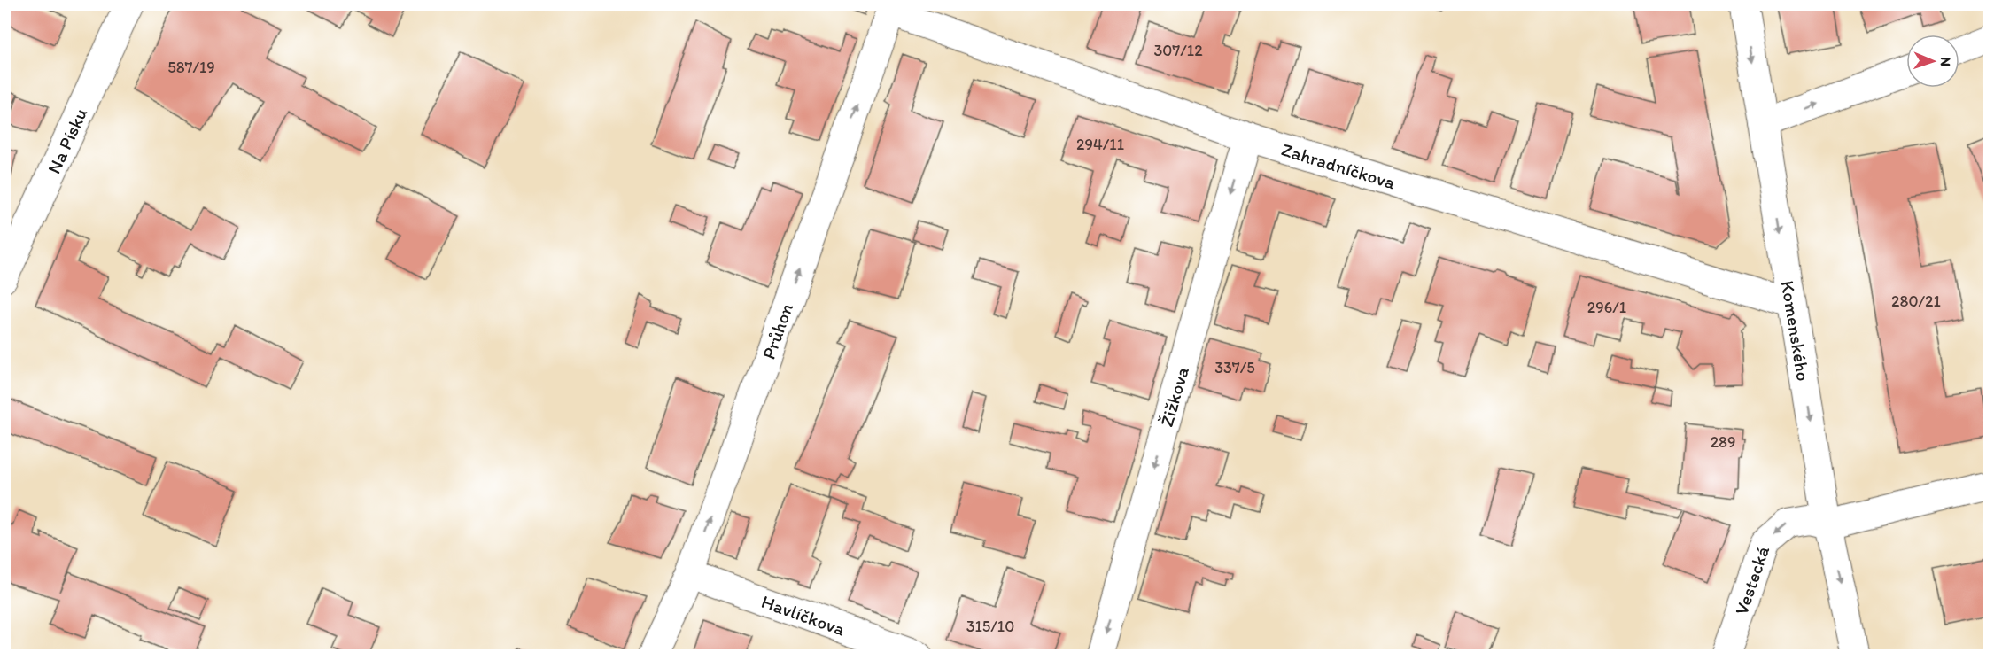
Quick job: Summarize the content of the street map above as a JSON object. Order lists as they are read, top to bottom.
{
  "streets": {
    "street": [
      "Na Písku",
      "Zahradníčkova",
      "Komenského",
      "Průhon",
      "Žižkova",
      "Vestecká",
      "Havlíčkova"
    ]
  },
  "crossings": [
    ["Zahradníčkova", "Komenského"],
    ["Zahradníčkova", "Průhon"],
    ["Zahradníčkova", "Žižkova"],
    ["Komenského", "Vestecká"],
    ["Průhon", "Havlíčkova"]
  ],
  "one_way": [
    "Komenského",
    "Průhon",
    "Žižkova",
    "Vestecká"
  ],
  "house_numbers": [
    "307/12",
    "587/19",
    "294/11",
    "280/21",
    "296/1",
    "337/5",
    "289",
    "315/10"
  ],
  "north": "right"
}
